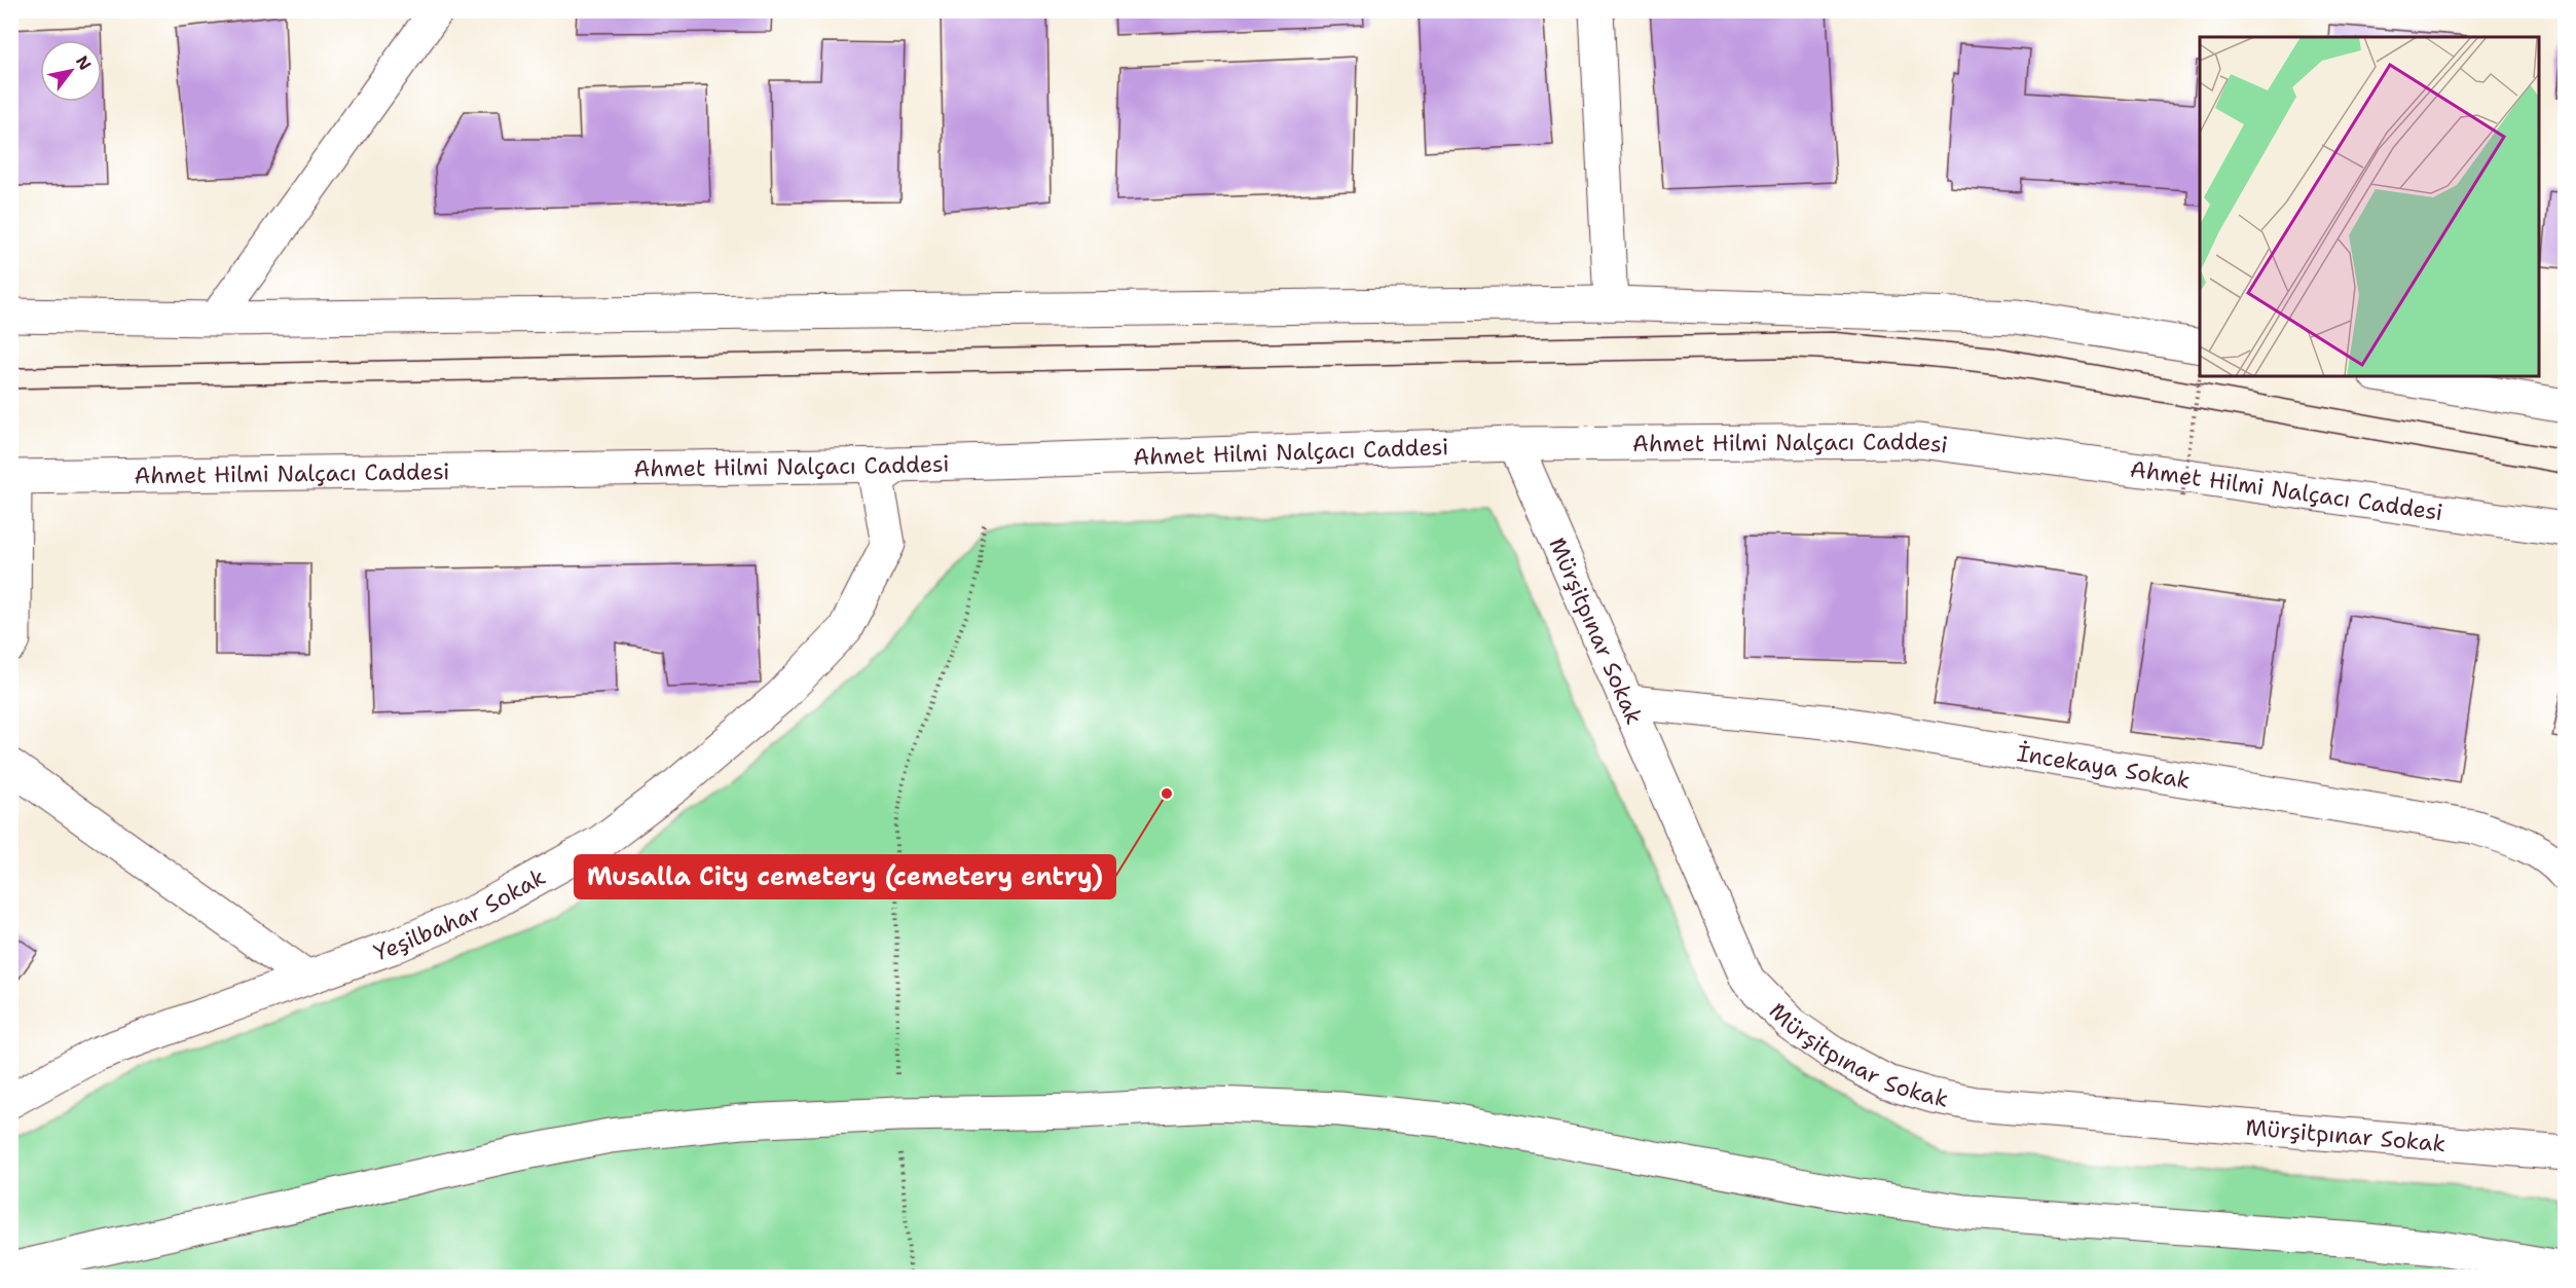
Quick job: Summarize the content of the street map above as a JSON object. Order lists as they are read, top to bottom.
{
  "streets": {
    "main road": [
      "Ahmet Hilmi Nalçacı Caddesi",
      "Mürşitpınar Sokak",
      "İncekaya Sokak",
      "Yeşilbahar Sokak"
    ]
  },
  "crossings": [
    ["Ahmet Hilmi Nalçacı Caddesi", "Mürşitpınar Sokak"],
    ["Ahmet Hilmi Nalçacı Caddesi", "Yeşilbahar Sokak"],
    ["Mürşitpınar Sokak", "İncekaya Sokak"]
  ],
  "places": ["Musalla City cemetery (cemetery entry)"],
  "north": "top right"
}
